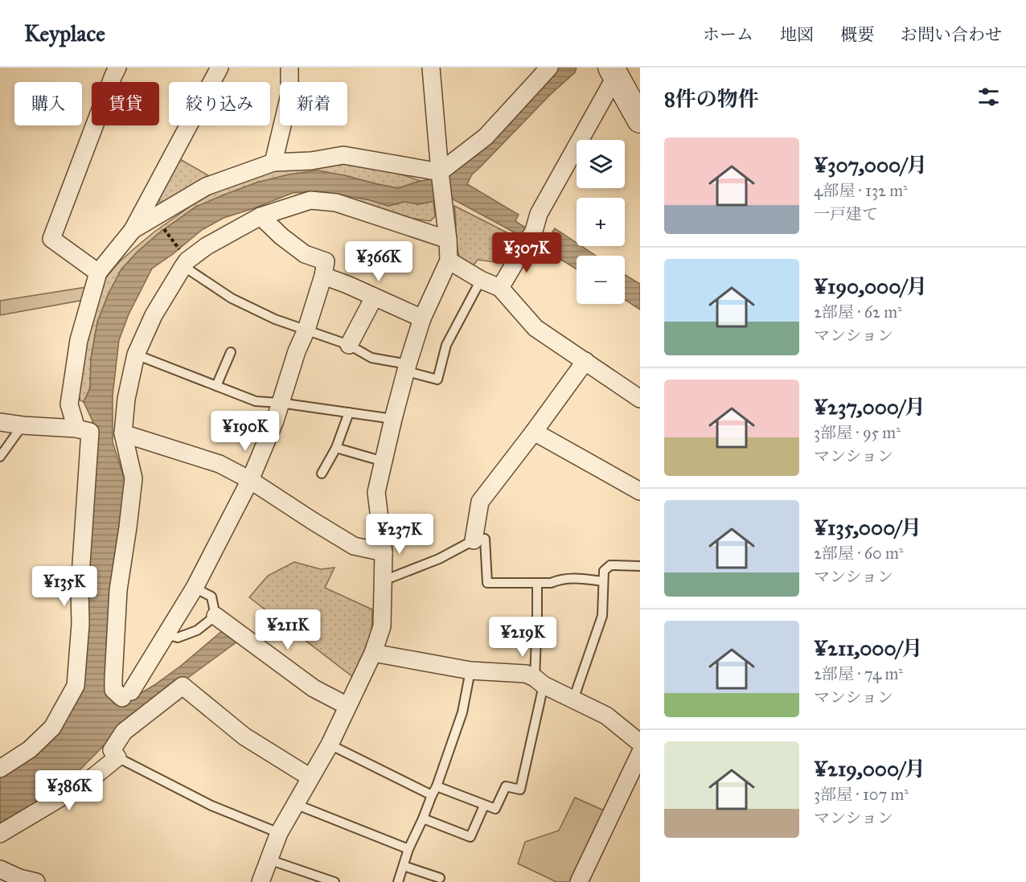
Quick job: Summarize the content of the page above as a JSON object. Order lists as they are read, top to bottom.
{
  "page": {
    "header": "Keyplace",
    "nav": [
      "ホーム",
      "地図",
      "概要",
      "お問い合わせ"
    ],
    "heading": "8件の物件",
    "chip": [
      "購入",
      "賃貸",
      "絞り込み",
      "新着"
    ],
    "list": [
      {
        "name": "¥307,000/月",
        "note": "4部屋 · 132 m² · 一戸建て"
      },
      {
        "name": "¥190,000/月",
        "note": "2部屋 · 62 m² · マンション"
      },
      {
        "name": "¥237,000/月",
        "note": "3部屋 · 95 m² · マンション"
      },
      {
        "name": "¥135,000/月",
        "note": "2部屋 · 60 m² · マンション"
      },
      {
        "name": "¥211,000/月",
        "note": "2部屋 · 74 m² · マンション"
      },
      {
        "name": "¥219,000/月",
        "note": "3部屋 · 107 m² · マンション"
      }
    ],
    "map_buttons": ["+", "−"],
    "price": [
      "¥307K",
      "¥366K",
      "¥190K",
      "¥237K",
      "¥135K",
      "¥211K",
      "¥219K",
      "¥386K"
    ]
  }
}
